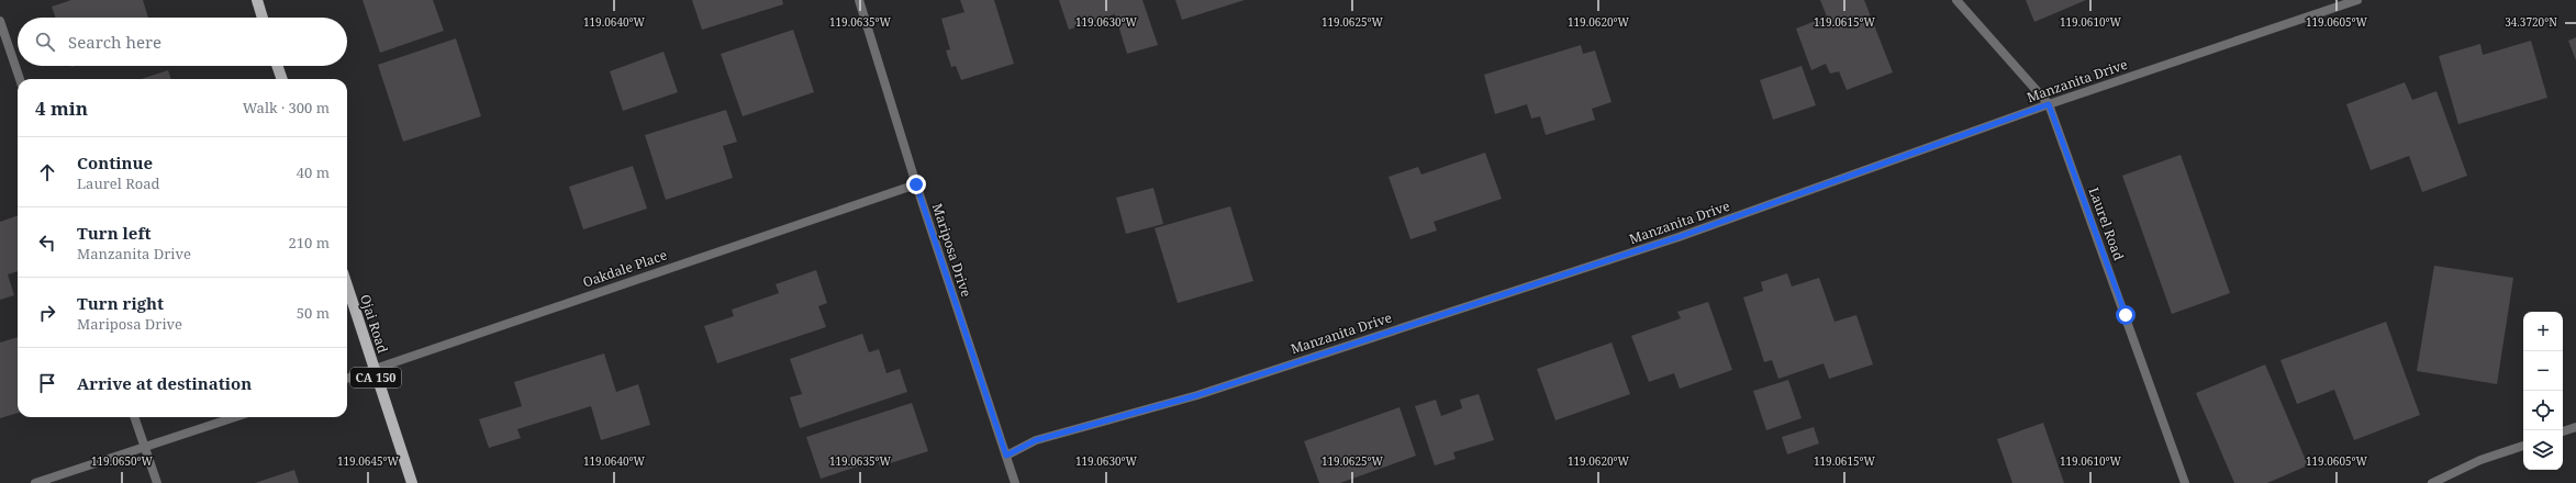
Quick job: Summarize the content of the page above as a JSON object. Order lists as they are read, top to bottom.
{
  "streets": {
    "main road": ["Ojai Road", "CA 150"],
    "street": [
      "Manzanita Drive",
      "Laurel Road",
      "Mariposa Drive",
      "Oakdale Place"
    ]
  },
  "crossings": [
    ["Manzanita Drive", "Laurel Road"],
    ["Manzanita Drive", "Mariposa Drive"],
    ["Mariposa Drive", "Oakdale Place"],
    ["Oakdale Place", "Ojai Road"]
  ],
  "page": {
    "search": "Search here",
    "heading": ["4 min", "Walk · 300 m"],
    "list": [
      ["Continue", "Laurel Road", "40 m"],
      ["Turn left", "Manzanita Drive", "210 m"],
      ["Turn right", "Mariposa Drive", "50 m"],
      "Arrive at destination"
    ],
    "map_buttons": ["+", "−"]
  },
  "coordinates": [
    "119.0640°W",
    "119.0635°W",
    "119.0630°W",
    "119.0625°W",
    "119.0620°W",
    "119.0615°W",
    "119.0610°W",
    "119.0605°W",
    "34.3720°N",
    "119.0650°W",
    "119.0645°W"
  ]
}
